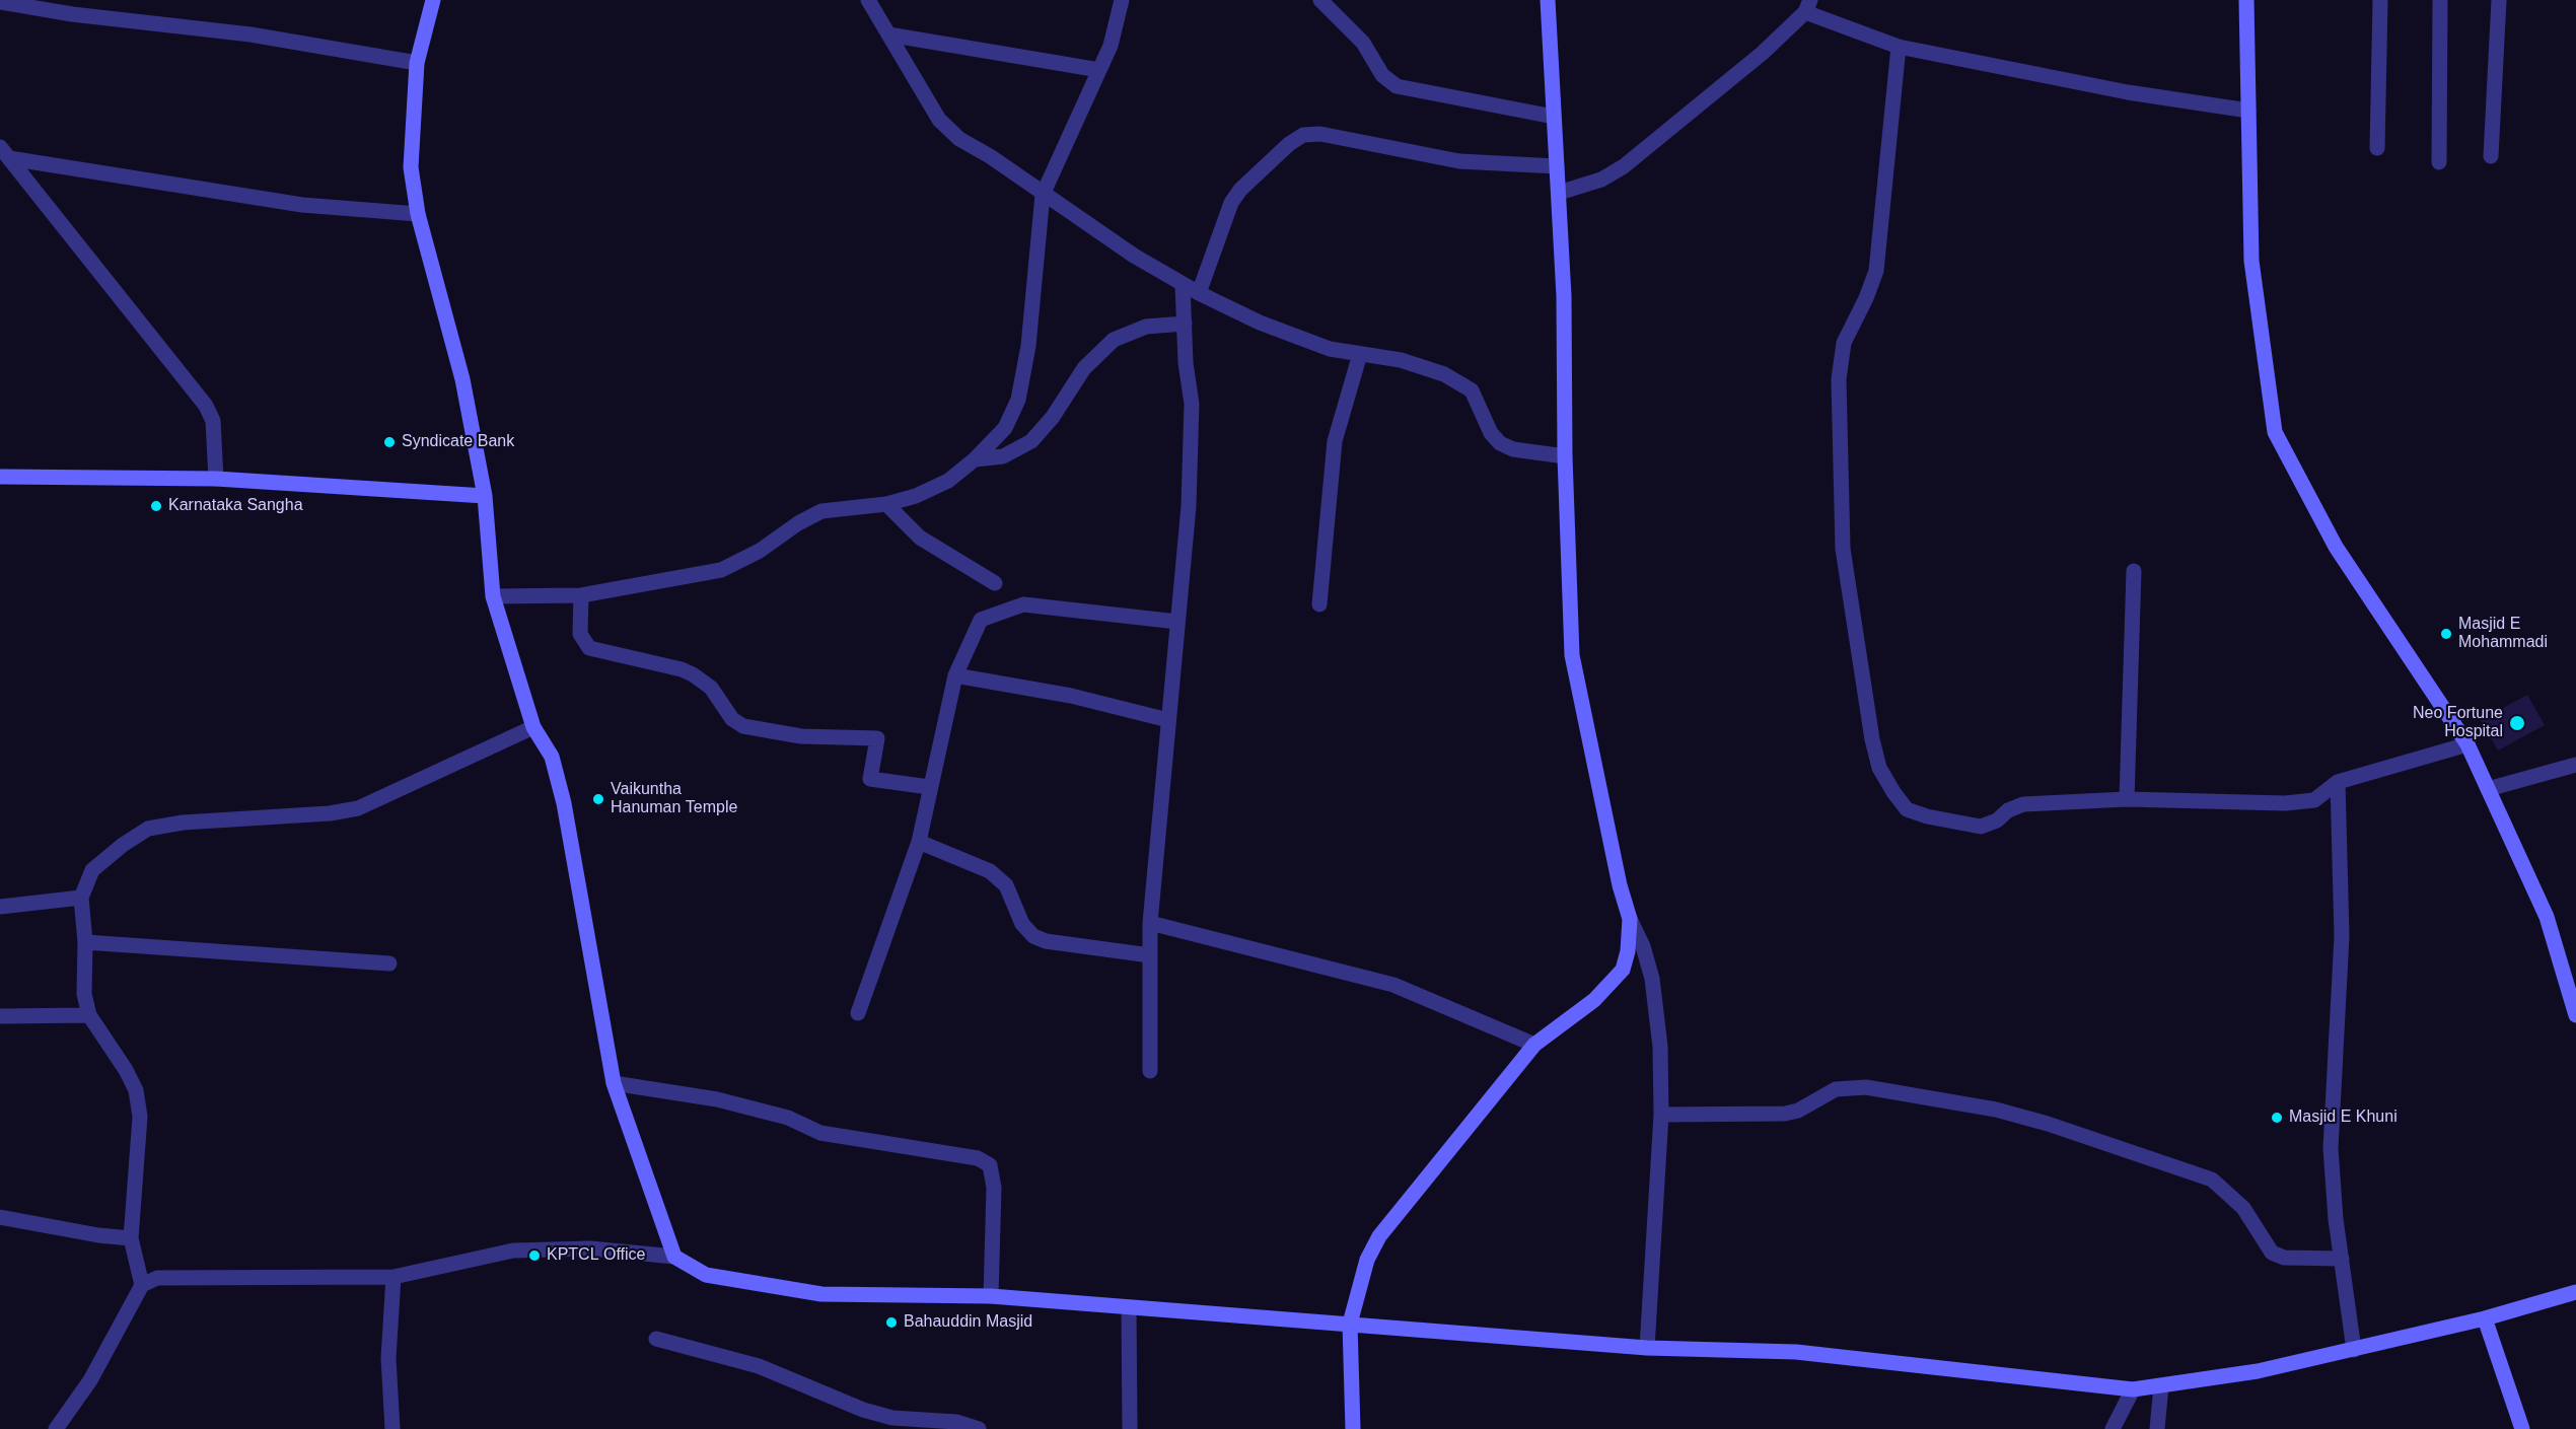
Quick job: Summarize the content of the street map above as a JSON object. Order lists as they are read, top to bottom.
{
  "places": [
    "Syndicate Bank",
    "Karnataka Sangha",
    "Masjid E Mohammadi",
    "Neo Fortune Hospital",
    "Vaikuntha Hanuman Temple",
    "Masjid E Khuni",
    "KPTCL Office",
    "Bahauddin Masjid"
  ]
}
